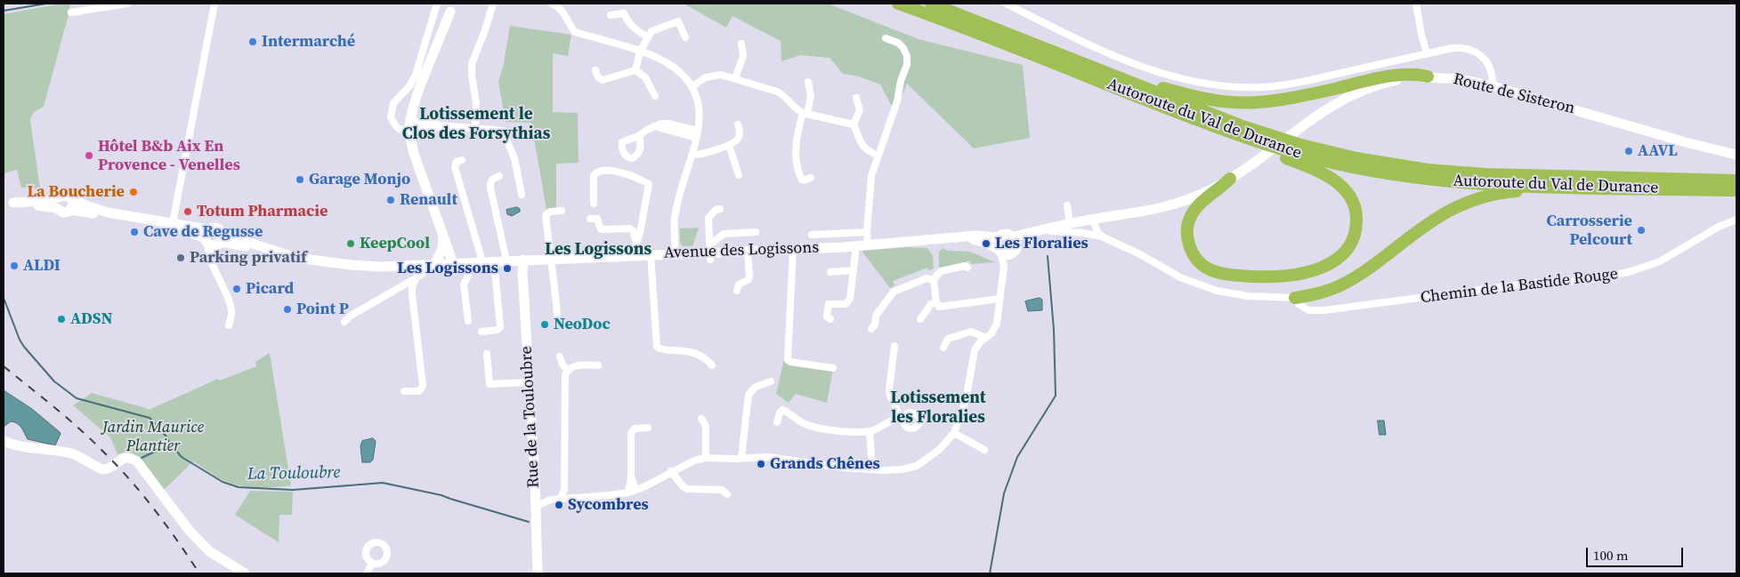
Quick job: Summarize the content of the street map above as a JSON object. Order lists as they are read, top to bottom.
{
  "streets": {
    "highway": ["Autoroute du Val de Durance"],
    "main road": ["Route de Sisteron", "Avenue des Logissons", "Rue de la Touloubre"],
    "street": ["Chemin de la Bastide Rouge"]
  },
  "crossings": [
    ["Avenue des Logissons", "Rue de la Touloubre"]
  ],
  "districts": ["Lotissement le Clos des Forsythias", "Les Logissons", "Lotissement les Floralies"],
  "water": ["La Touloubre"],
  "parks": ["Jardin Maurice Plantier"],
  "places": [
    "Intermarché",
    "AAVL",
    "Hôtel B&b Aix En Provence - Venelles",
    "Garage Monjo",
    "La Boucherie",
    "Renault",
    "Totum Pharmacie",
    "Carrosserie Pelcourt",
    "Cave de Regusse",
    "KeepCool",
    "Les Floralies",
    "Parking privatif",
    "ALDI",
    "Les Logissons",
    "Picard",
    "Point P",
    "ADSN",
    "NeoDoc",
    "Grands Chênes",
    "Sycombres"
  ],
  "scale_bar": "100 m"
}
